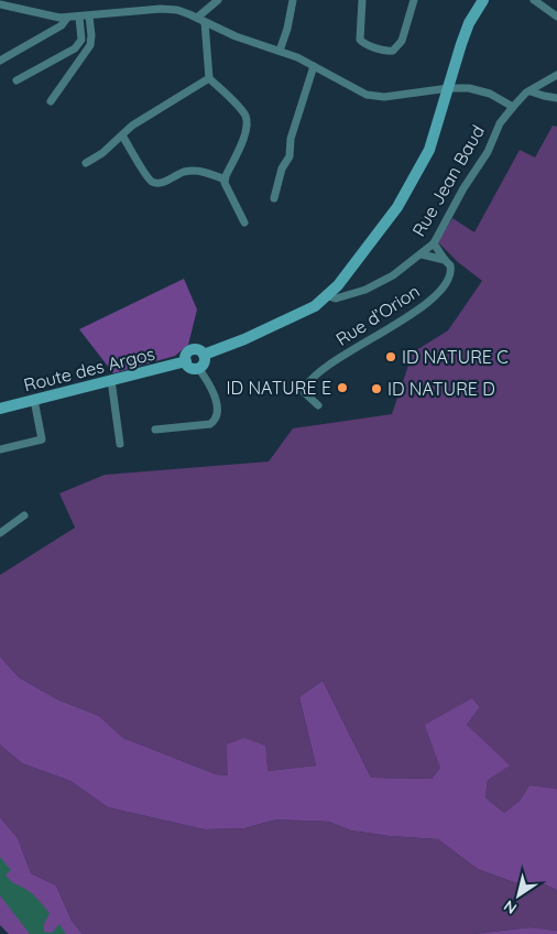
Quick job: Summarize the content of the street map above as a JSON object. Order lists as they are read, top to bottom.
{
  "streets": {
    "street": ["Rue Jean Baud", "Rue d’Orion", "Route des Argos"]
  },
  "places": ["ID NATURE C", "ID NATURE E", "ID NATURE D"],
  "north": "bottom left"
}
